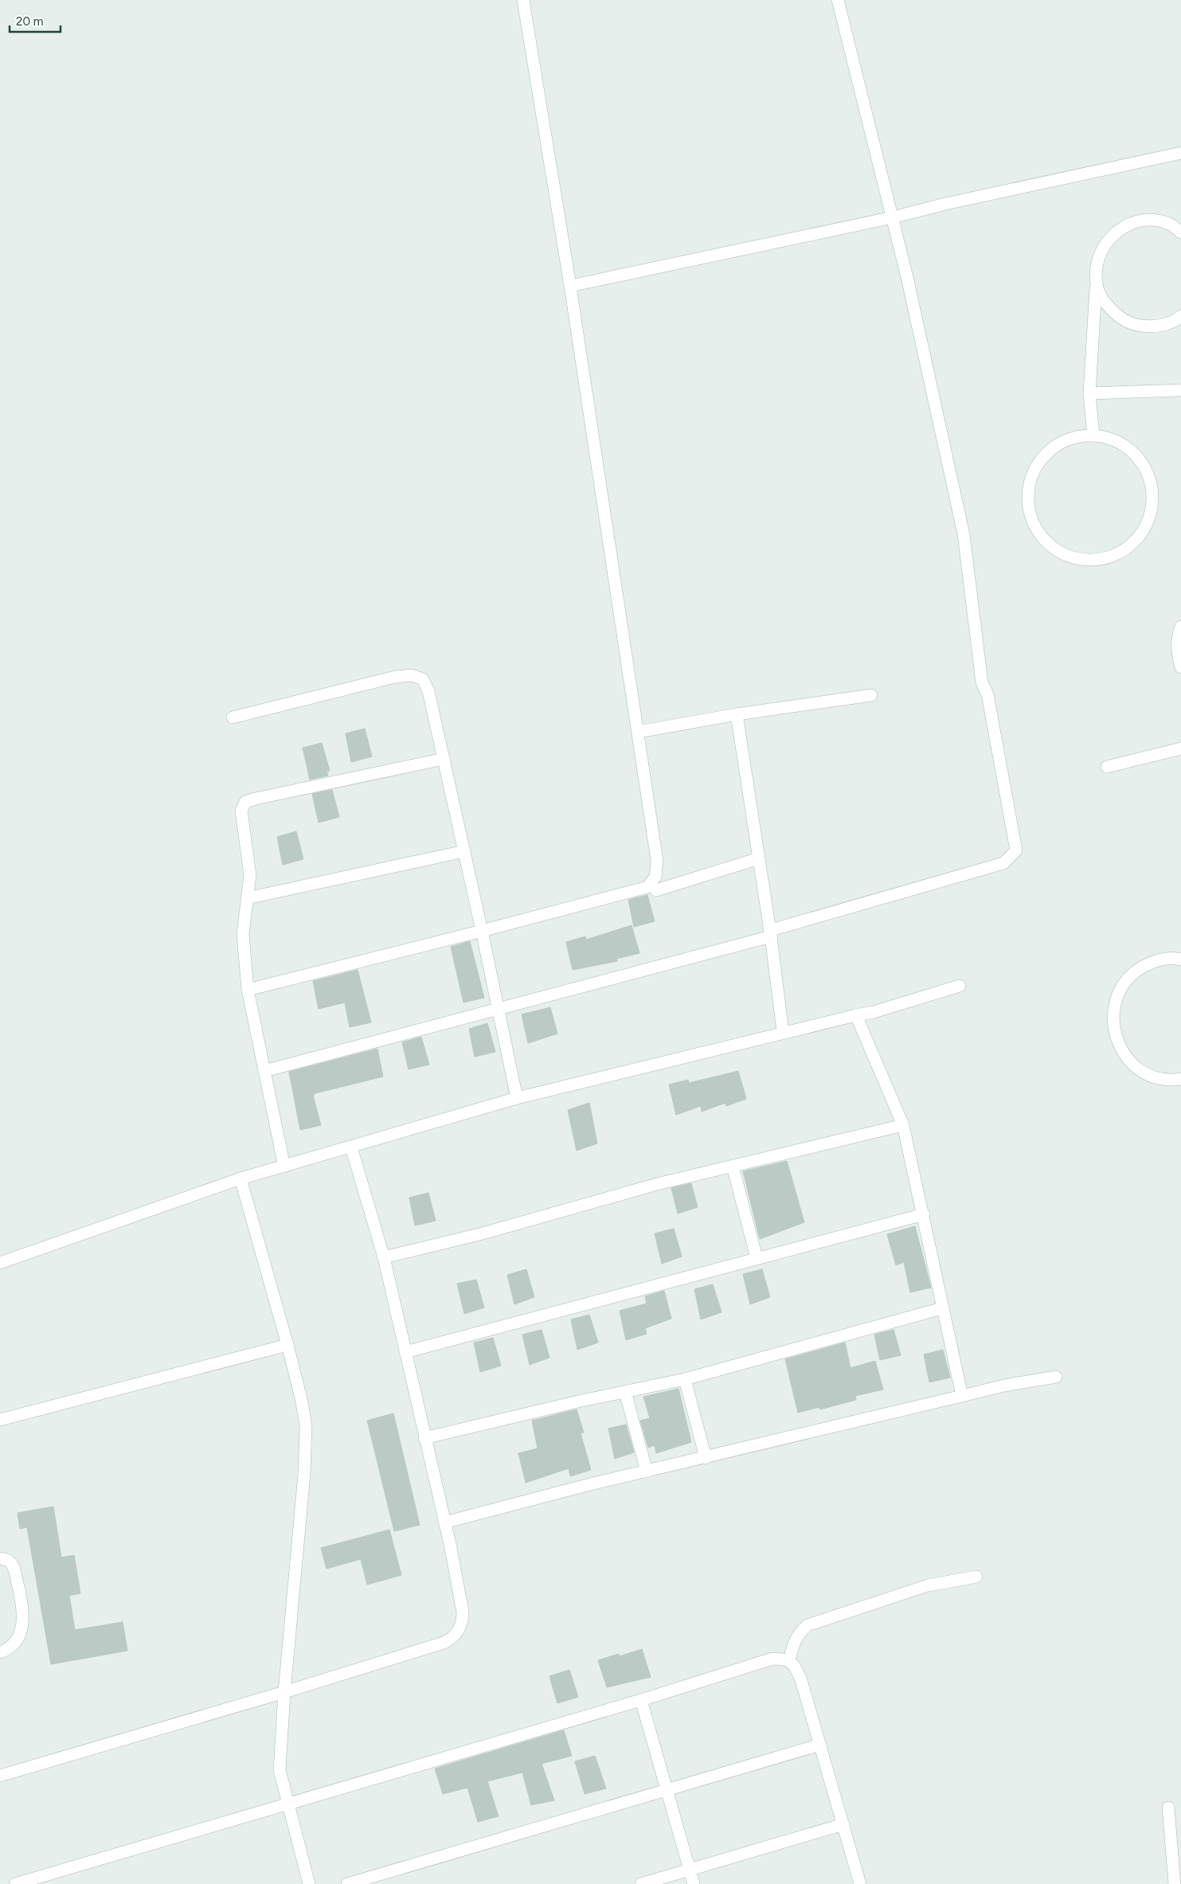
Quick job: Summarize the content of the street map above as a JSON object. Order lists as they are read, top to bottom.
{
  "scale_bar": "20 m"
}
